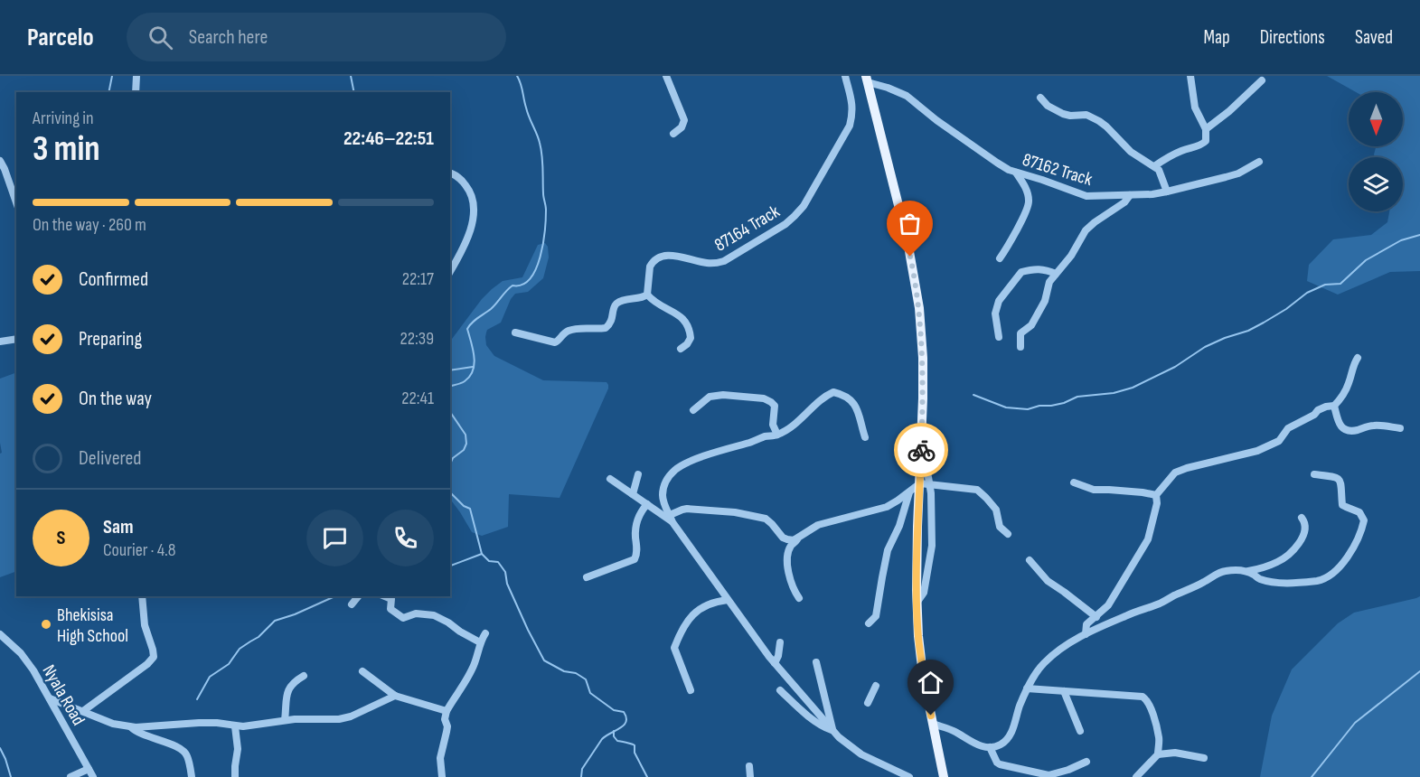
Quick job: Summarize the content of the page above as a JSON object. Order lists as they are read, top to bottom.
{
  "streets": {
    "street": ["87162 Track", "87164 Track", "Nyala Road"]
  },
  "places": ["Bhekisisa High School"],
  "north": "bottom",
  "page": {
    "header": "Parcelo",
    "search": "Search here",
    "nav": ["Map", "Directions", "Saved"],
    "heading": ["3 min", "Arriving in", "22:46–22:51"],
    "panel": ["Sam", "Courier · 4.8"],
    "bar": "On the way · 260 m",
    "list": [
      ["Confirmed", "22:17"],
      ["Preparing", "22:39"],
      ["On the way", "22:41"],
      "Delivered"
    ],
    "round": "S"
  }
}
